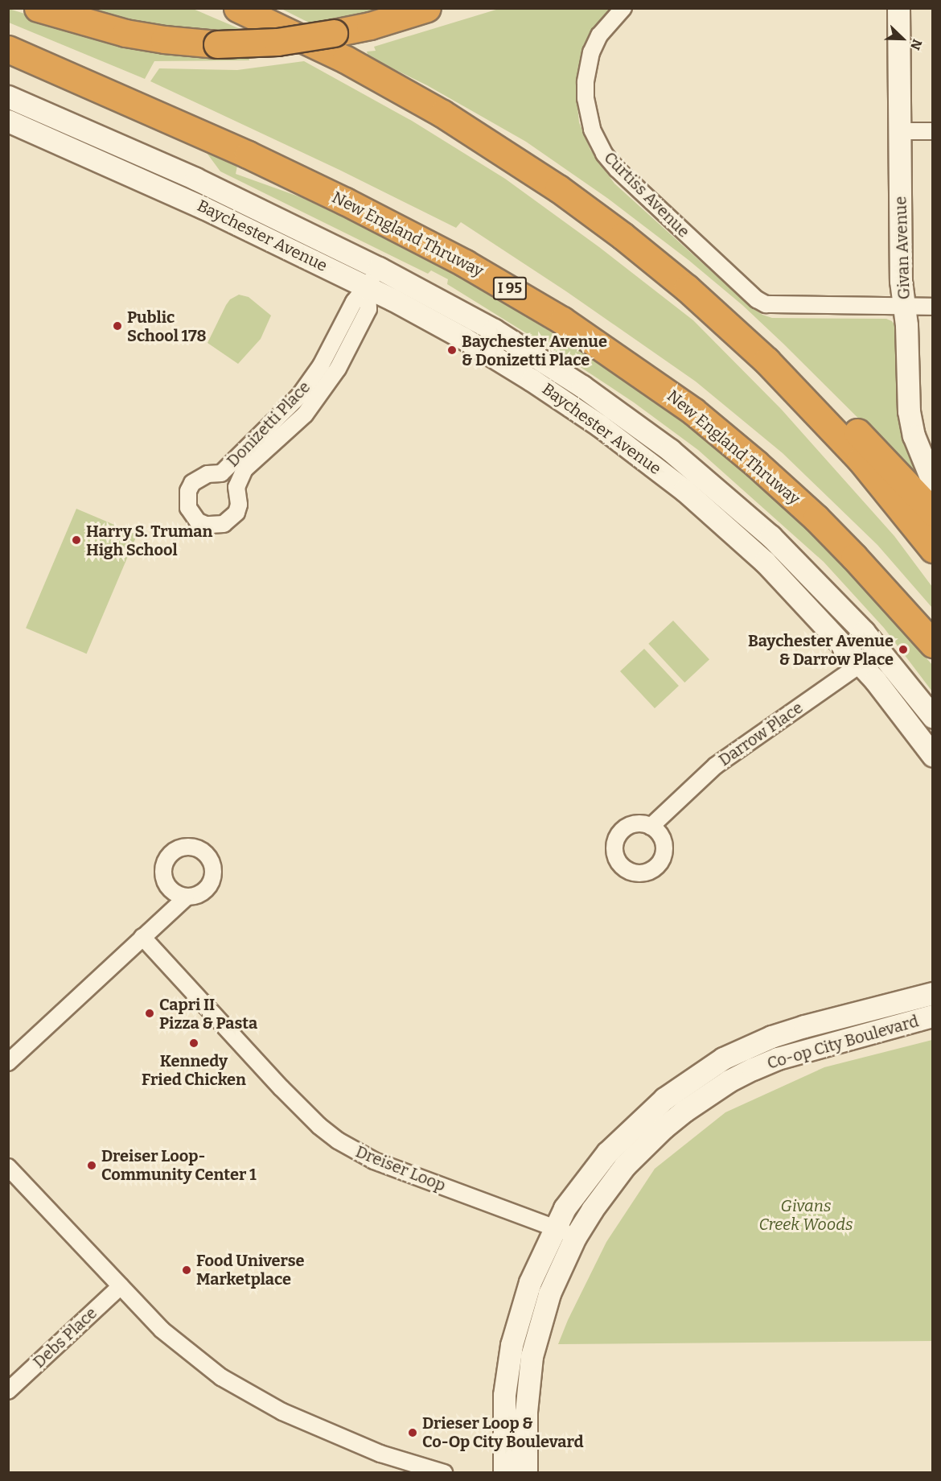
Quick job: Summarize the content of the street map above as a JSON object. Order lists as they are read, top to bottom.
{
  "streets": {
    "highway": ["New England Thruway", "I 95"],
    "main road": ["Baychester Avenue", "Givan Avenue", "Co-op City Boulevard"],
    "street": [
      "Curtiss Avenue",
      "Donizetti Place",
      "Darrow Place",
      "Dreiser Loop",
      "Debs Place"
    ]
  },
  "crossings": [
    ["Curtiss Avenue", "Givan Avenue"],
    ["Baychester Avenue", "Donizetti Place"],
    ["Baychester Avenue", "Darrow Place"],
    ["Co-op City Boulevard", "Dreiser Loop"]
  ],
  "parks": ["Givans Creek Woods"],
  "places": [
    "Public School 178",
    "Baychester Avenue & Donizetti Place",
    "Harry S. Truman High School",
    "Baychester Avenue & Darrow Place",
    "Capri II Pizza & Pasta",
    "Kennedy Fried Chicken",
    "Dreiser Loop- Community Center 1",
    "Food Universe Marketplace",
    "Drieser Loop & Co-Op City Boulevard"
  ],
  "north": "bottom right"
}
